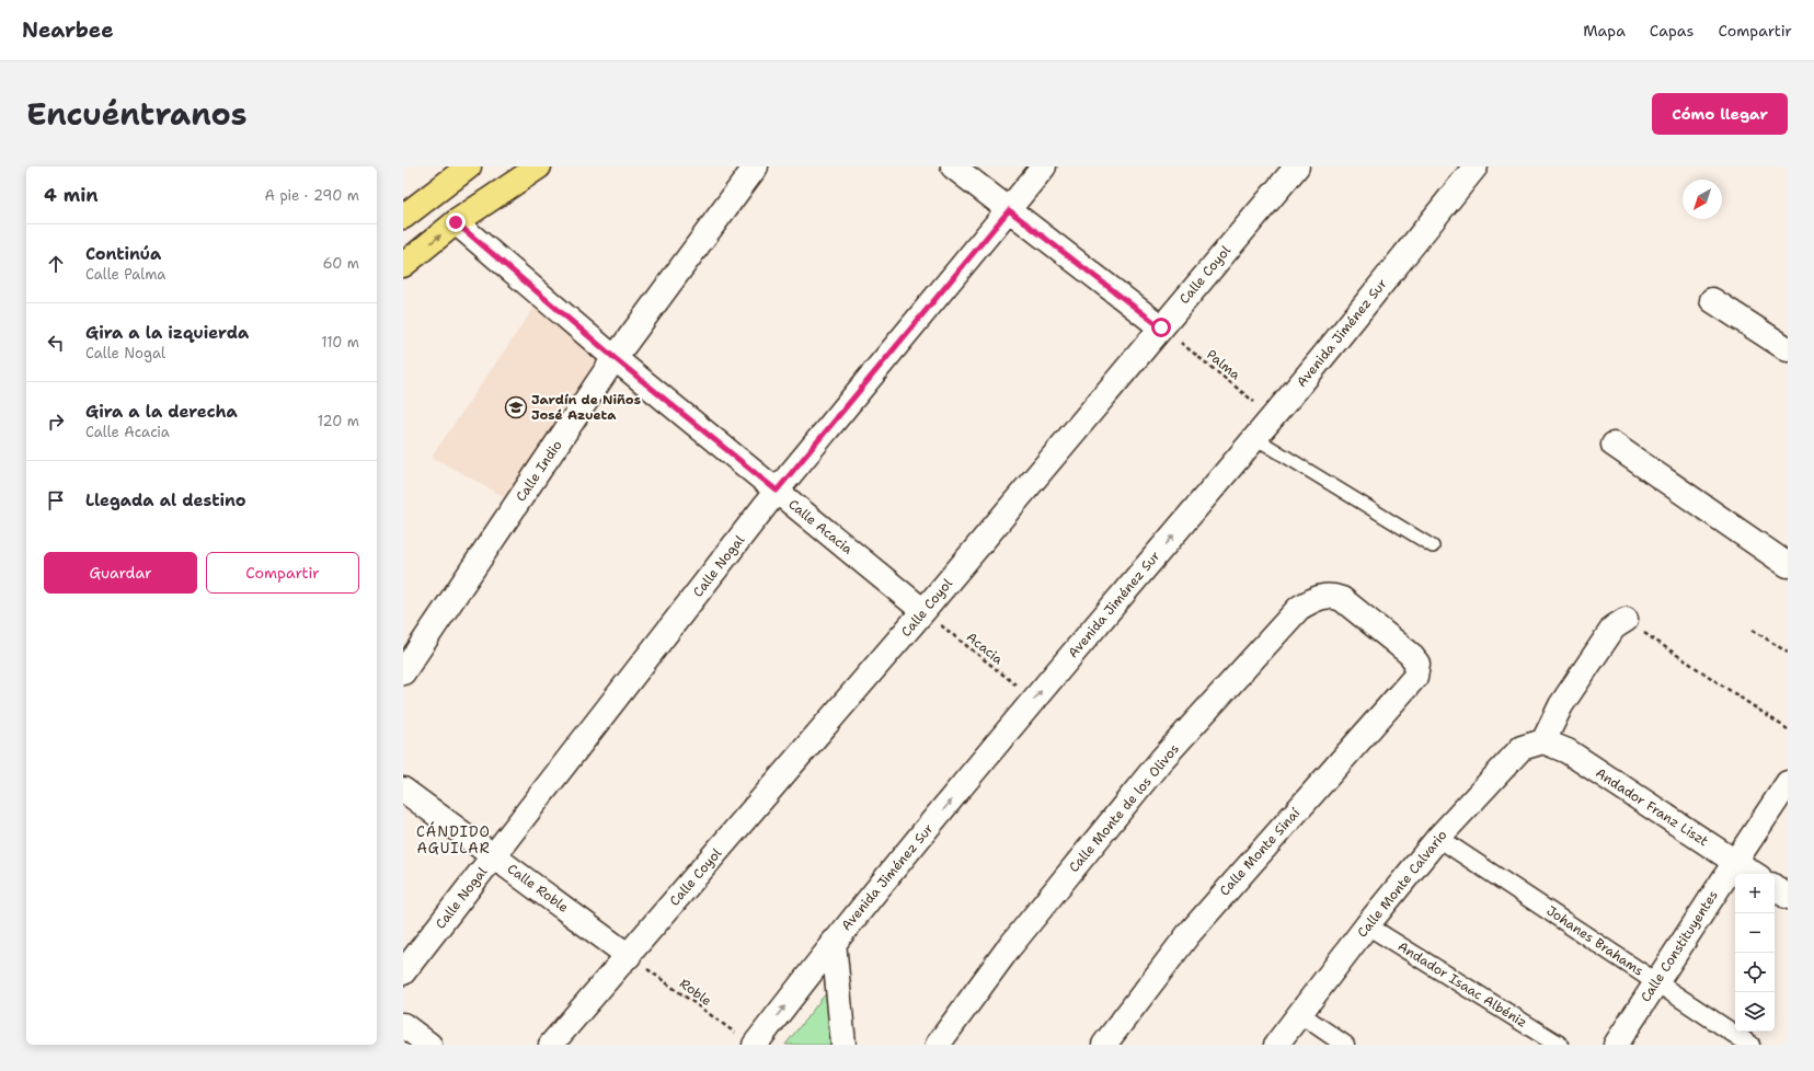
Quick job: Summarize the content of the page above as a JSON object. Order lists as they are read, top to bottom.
{
  "streets": {
    "street": [
      "Calle Coyol",
      "Avenida Jiménez Sur",
      "Calle Indio",
      "Calle Acacia",
      "Calle Nogal",
      "Andador Franz Liszt",
      "Calle Monte de los Olivos",
      "Calle Monte Sinaí",
      "Calle Monte Calvario",
      "Calle Roble",
      "Johanes Brahams",
      "Calle Constituyentes",
      "Andador Isaac Albéniz"
    ],
    "path": ["Palma", "Acacia", "Roble"]
  },
  "crossings": [
    ["Calle Coyol", "Palma"],
    ["Calle Coyol", "Calle Acacia"],
    ["Calle Coyol", "Acacia"],
    ["Calle Coyol", "Calle Roble"],
    ["Calle Coyol", "Roble"],
    ["Avenida Jiménez Sur", "Palma"],
    ["Avenida Jiménez Sur", "Acacia"],
    ["Avenida Jiménez Sur", "Roble"],
    ["Calle Indio", "Calle Acacia"],
    ["Calle Acacia", "Calle Nogal"],
    ["Calle Acacia", "Acacia"],
    ["Calle Nogal", "Calle Roble"],
    ["Andador Franz Liszt", "Calle Monte Calvario"],
    ["Andador Franz Liszt", "Calle Constituyentes"],
    ["Calle Monte de los Olivos", "Calle Monte Sinaí"],
    ["Calle Monte Calvario", "Johanes Brahams"],
    ["Calle Monte Calvario", "Andador Isaac Albéniz"],
    ["Calle Roble", "Roble"],
    ["Johanes Brahams", "Calle Constituyentes"]
  ],
  "one_way": ["Avenida Jiménez Sur"],
  "districts": ["CÁNDIDO AGUILAR"],
  "places": {
    "school or university": ["Jardín de Niños José Azueta"]
  },
  "north": "bottom left",
  "page": {
    "header": "Nearbee",
    "nav": ["Mapa", "Capas", "Compartir"],
    "title": "Encuéntranos",
    "buttons": [
      "Cómo llegar",
      ["Guardar", "Compartir"]
    ],
    "heading": ["4 min", "A pie · 290 m"],
    "list": [
      ["Continúa", "Calle Palma", "60 m"],
      ["Gira a la izquierda", "Calle Nogal", "110 m"],
      ["Gira a la derecha", "Calle Acacia", "120 m"],
      "Llegada al destino"
    ],
    "map_buttons": ["+", "−"]
  }
}
